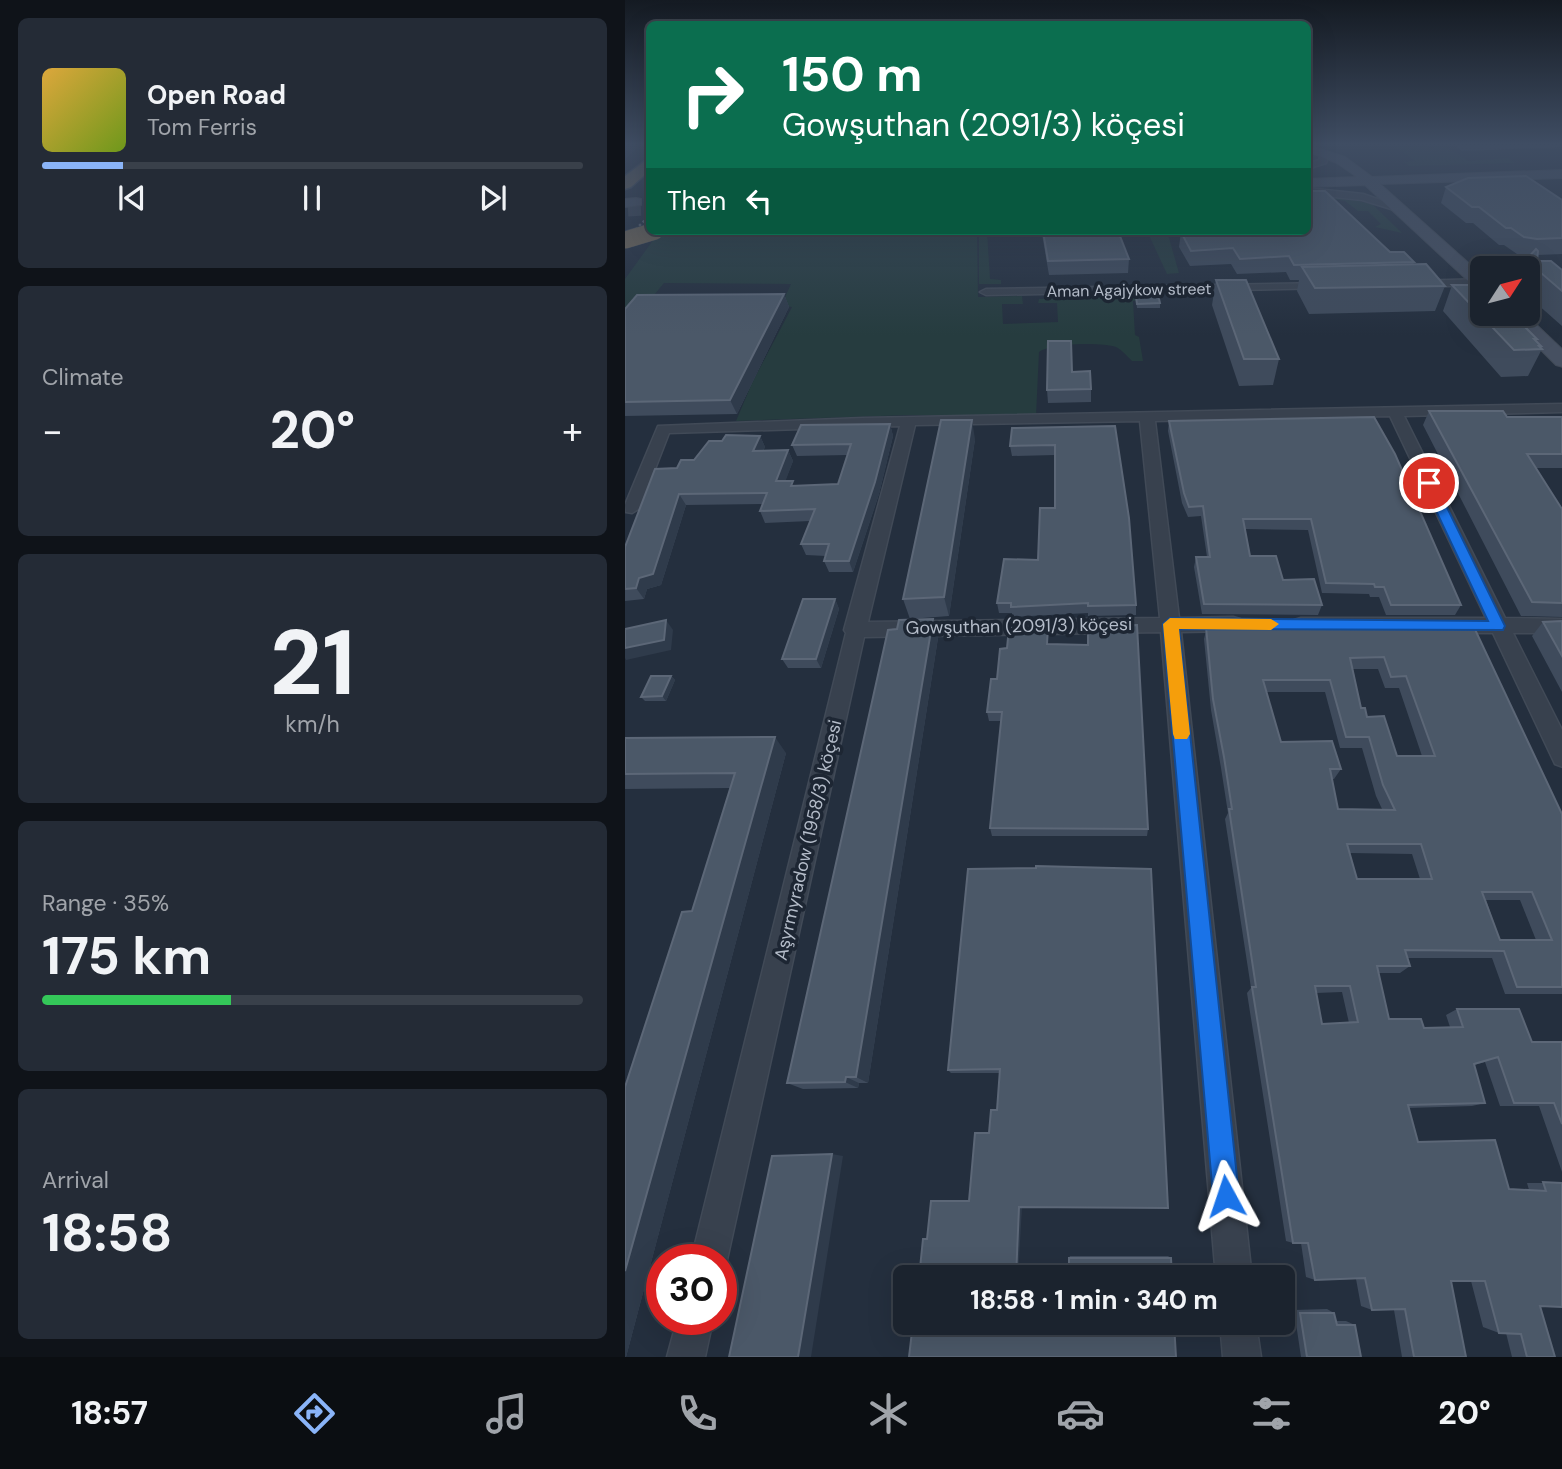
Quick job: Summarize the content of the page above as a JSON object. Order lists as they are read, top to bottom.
{
  "streets": {
    "street": ["Aman Agajykow street", "Gowşuthan (2091/3) köçesi", "Aşyrmyradow (1958/3) köçesi"]
  },
  "crossings": [
    ["Gowşuthan (2091/3) köçesi", "Aşyrmyradow (1958/3) köçesi"]
  ],
  "north": "top right",
  "page": {
    "turn": ["150 m", "Gowşuthan (2091/3) köçesi"],
    "song": ["Open Road", "Tom Ferris"],
    "then": "Then",
    "tile": [
      "Climate",
      ["21", "km/h"],
      ["Range · 35%", "175 km"],
      ["Arrival", "18:58"]
    ],
    "heat": ["−", "20°", "+"],
    "limit": "30",
    "trip": "18:58 · 1 min · 340 m",
    "tabs": ["18:57", "20°"]
  }
}
